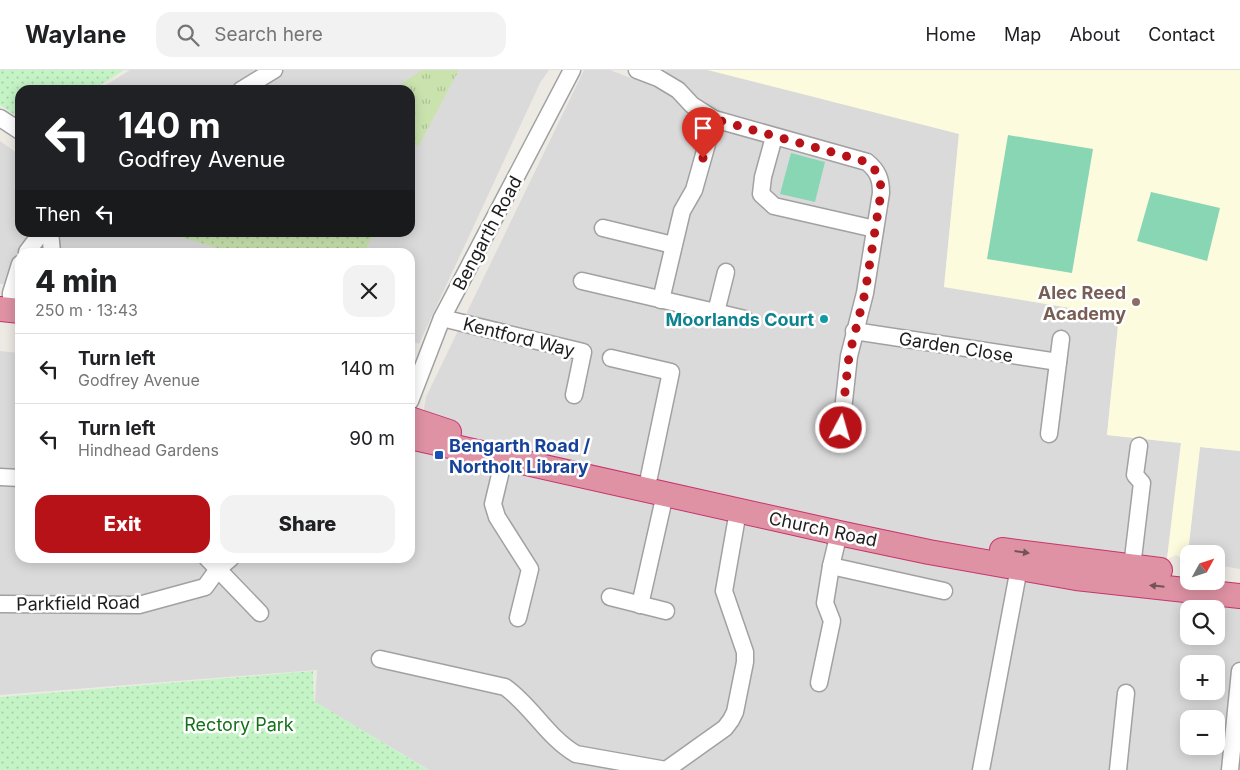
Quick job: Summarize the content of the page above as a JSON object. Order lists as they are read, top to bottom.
{
  "streets": {
    "highway": ["Church Road"],
    "street": [
      "Bengarth Road",
      "Kentford Way",
      "Garden Close",
      "Parkfield Road"
    ]
  },
  "crossings": [
    ["Bengarth Road", "Kentford Way"]
  ],
  "parks": ["Rectory Park"],
  "places": {
    "other": ["Alec Reed Academy", "Moorlands Court"],
    "transit": ["Bengarth Road / Northolt Library"]
  },
  "north": "top right",
  "page": {
    "header": "Waylane",
    "search": "Search here",
    "nav": [
      "Home",
      "Map",
      "About",
      "Contact"
    ],
    "turn": ["140 m", "Godfrey Avenue"],
    "then": "Then",
    "heading": ["4 min", "250 m · 13:43"],
    "list": [
      {
        "name": "Turn left",
        "note": "Godfrey Avenue",
        "value": "140 m"
      },
      {
        "name": "Turn left",
        "note": "Hindhead Gardens",
        "value": "90 m"
      }
    ],
    "buttons": ["Exit", "Share"],
    "map_buttons": ["+", "−"]
  }
}
